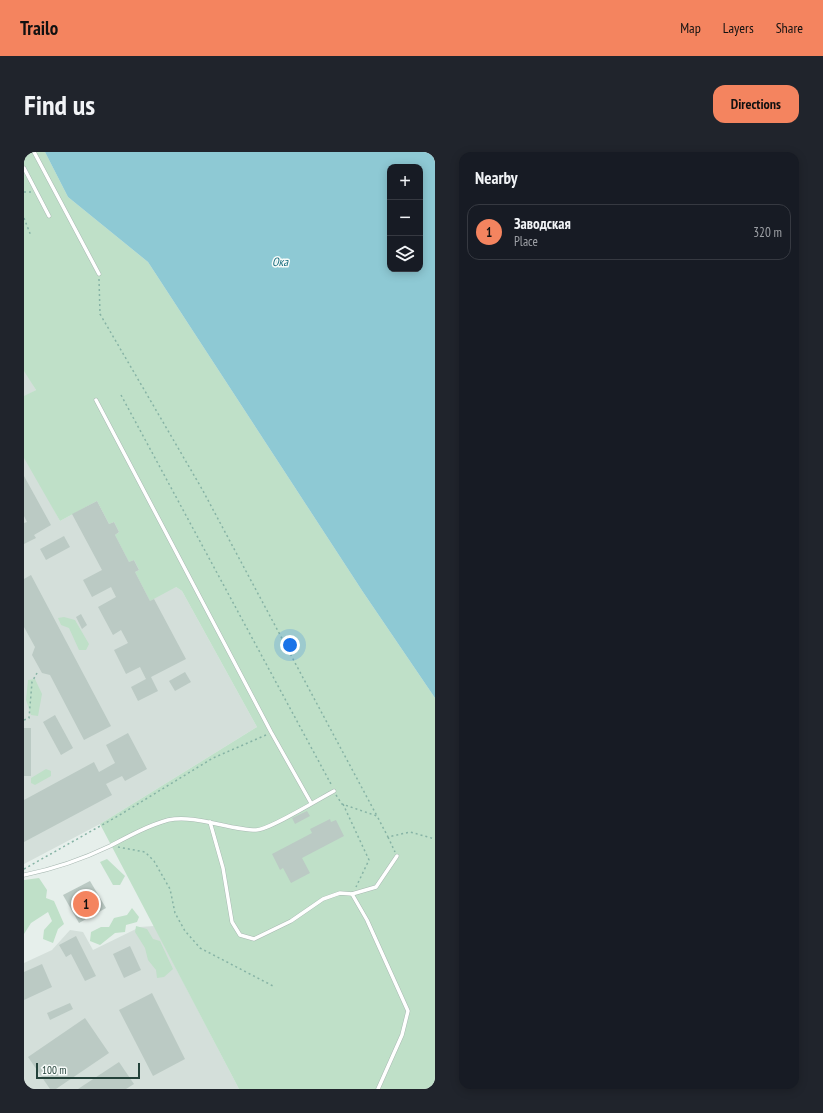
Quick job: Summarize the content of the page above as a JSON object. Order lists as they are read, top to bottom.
{
  "water": ["Ока"],
  "scale_bar": "100 m",
  "page": {
    "header": "Trailo",
    "nav": ["Map", "Layers", "Share"],
    "buttons": "Directions",
    "title": "Find us",
    "heading": "Nearby",
    "map_buttons": ["+", "−"],
    "list": [
      {
        "mark": "1",
        "name": "Заводская",
        "note": "Place",
        "value": "320 m"
      }
    ],
    "pins": "1",
    "scale": "100 m"
  }
}
